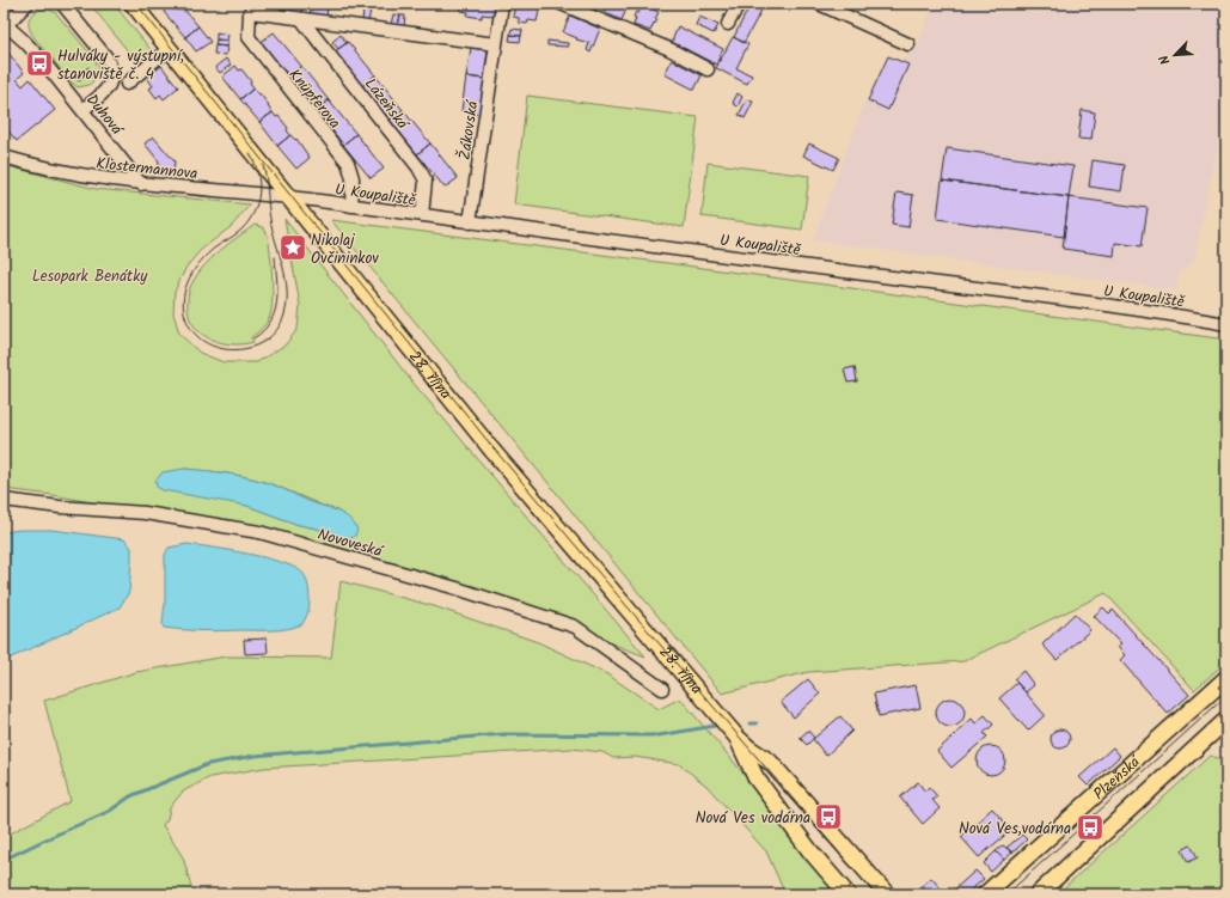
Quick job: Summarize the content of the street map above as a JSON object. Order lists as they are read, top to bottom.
{
  "streets": {
    "main road": ["28. října", "Plzeňská"],
    "street": [
      "Knüpferova",
      "Lázeňská",
      "Duhová",
      "Žákovská",
      "Klostermannova",
      "U Koupaliště",
      "Novoveská"
    ]
  },
  "crossings": [
    ["Knüpferova", "Lázeňská"],
    ["Knüpferova", "U Koupaliště"],
    ["Lázeňská", "U Koupaliště"],
    ["Duhová", "Klostermannova"],
    ["Žákovská", "U Koupaliště"],
    ["Klostermannova", "U Koupaliště"],
    ["Klostermannova", "28. října"],
    ["U Koupaliště", "28. října"]
  ],
  "parks": ["Lesopark Benátky"],
  "places": {
    "bus stop": ["Hulváky - výstupní, stanoviště č. 4", "Nová Ves vodárna", "Nová Ves,vodárna"],
    "place": ["Nikolaj Ovčininkov"]
  },
  "north": "bottom left"
}
